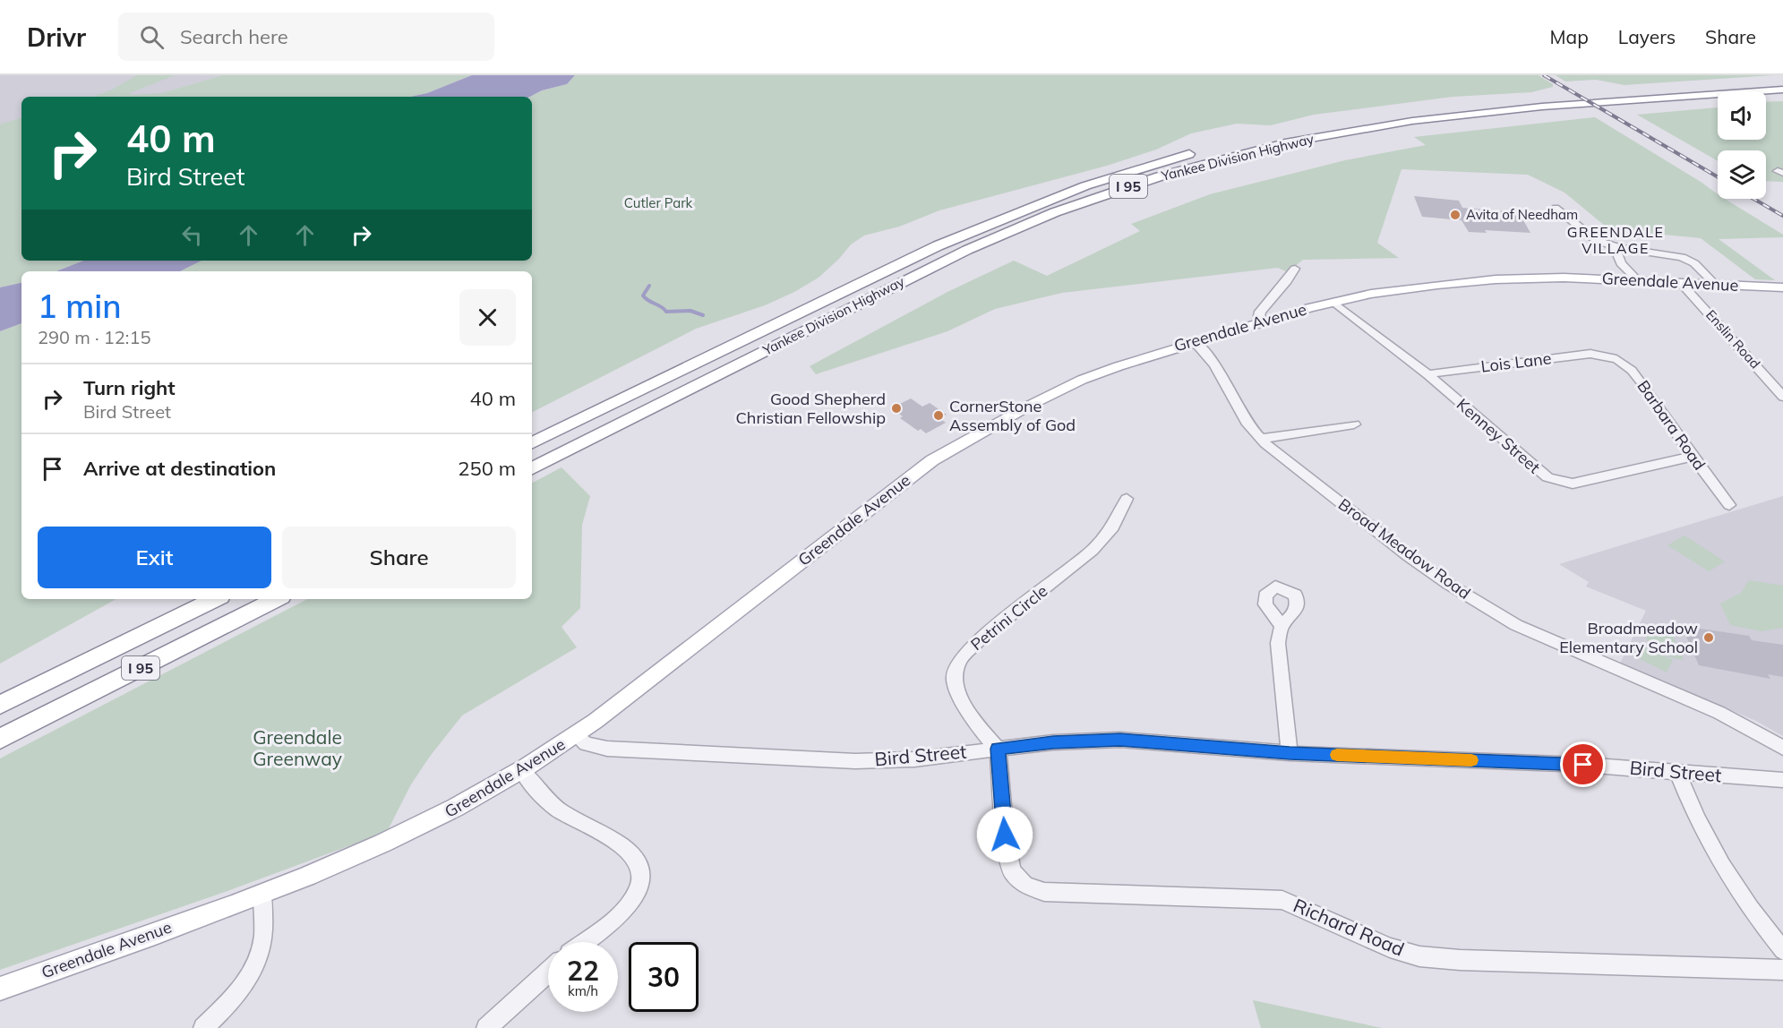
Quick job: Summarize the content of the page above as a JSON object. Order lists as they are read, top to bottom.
{
  "streets": {
    "highway": ["Yankee Division Highway", "I 95"],
    "main road": ["Greendale Avenue"],
    "street": [
      "Enslin Road",
      "Lois Lane",
      "Barbara Road",
      "Kenney Street",
      "Broad Meadow Road",
      "Petrini Circle",
      "Bird Street",
      "Richard Road"
    ]
  },
  "crossings": [
    ["Greendale Avenue", "Enslin Road"],
    ["Greendale Avenue", "Kenney Street"],
    ["Greendale Avenue", "Broad Meadow Road"],
    ["Greendale Avenue", "Bird Street"],
    ["Lois Lane", "Barbara Road"],
    ["Lois Lane", "Kenney Street"],
    ["Barbara Road", "Kenney Street"],
    ["Petrini Circle", "Bird Street"],
    ["Petrini Circle", "Richard Road"],
    ["Bird Street", "Richard Road"]
  ],
  "districts": ["GREENDALE VILLAGE"],
  "parks": ["Cutler Park", "Greendale Greenway"],
  "places": [
    "Avita of Needham",
    "Good Shepherd Christian Fellowship",
    "CornerStone Assembly of God",
    "Broadmeadow Elementary School"
  ],
  "page": {
    "header": "Drivr",
    "search": "Search here",
    "nav": ["Map", "Layers", "Share"],
    "turn": ["40 m", "Bird Street"],
    "heading": ["1 min", "290 m · 12:15"],
    "list": [
      {
        "name": "Turn right",
        "note": "Bird Street",
        "value": "40 m"
      },
      {
        "name": "Arrive at destination",
        "value": "250 m"
      }
    ],
    "buttons": ["Exit", "Share"],
    "speed": "22 km/h",
    "limit": "30"
  }
}
